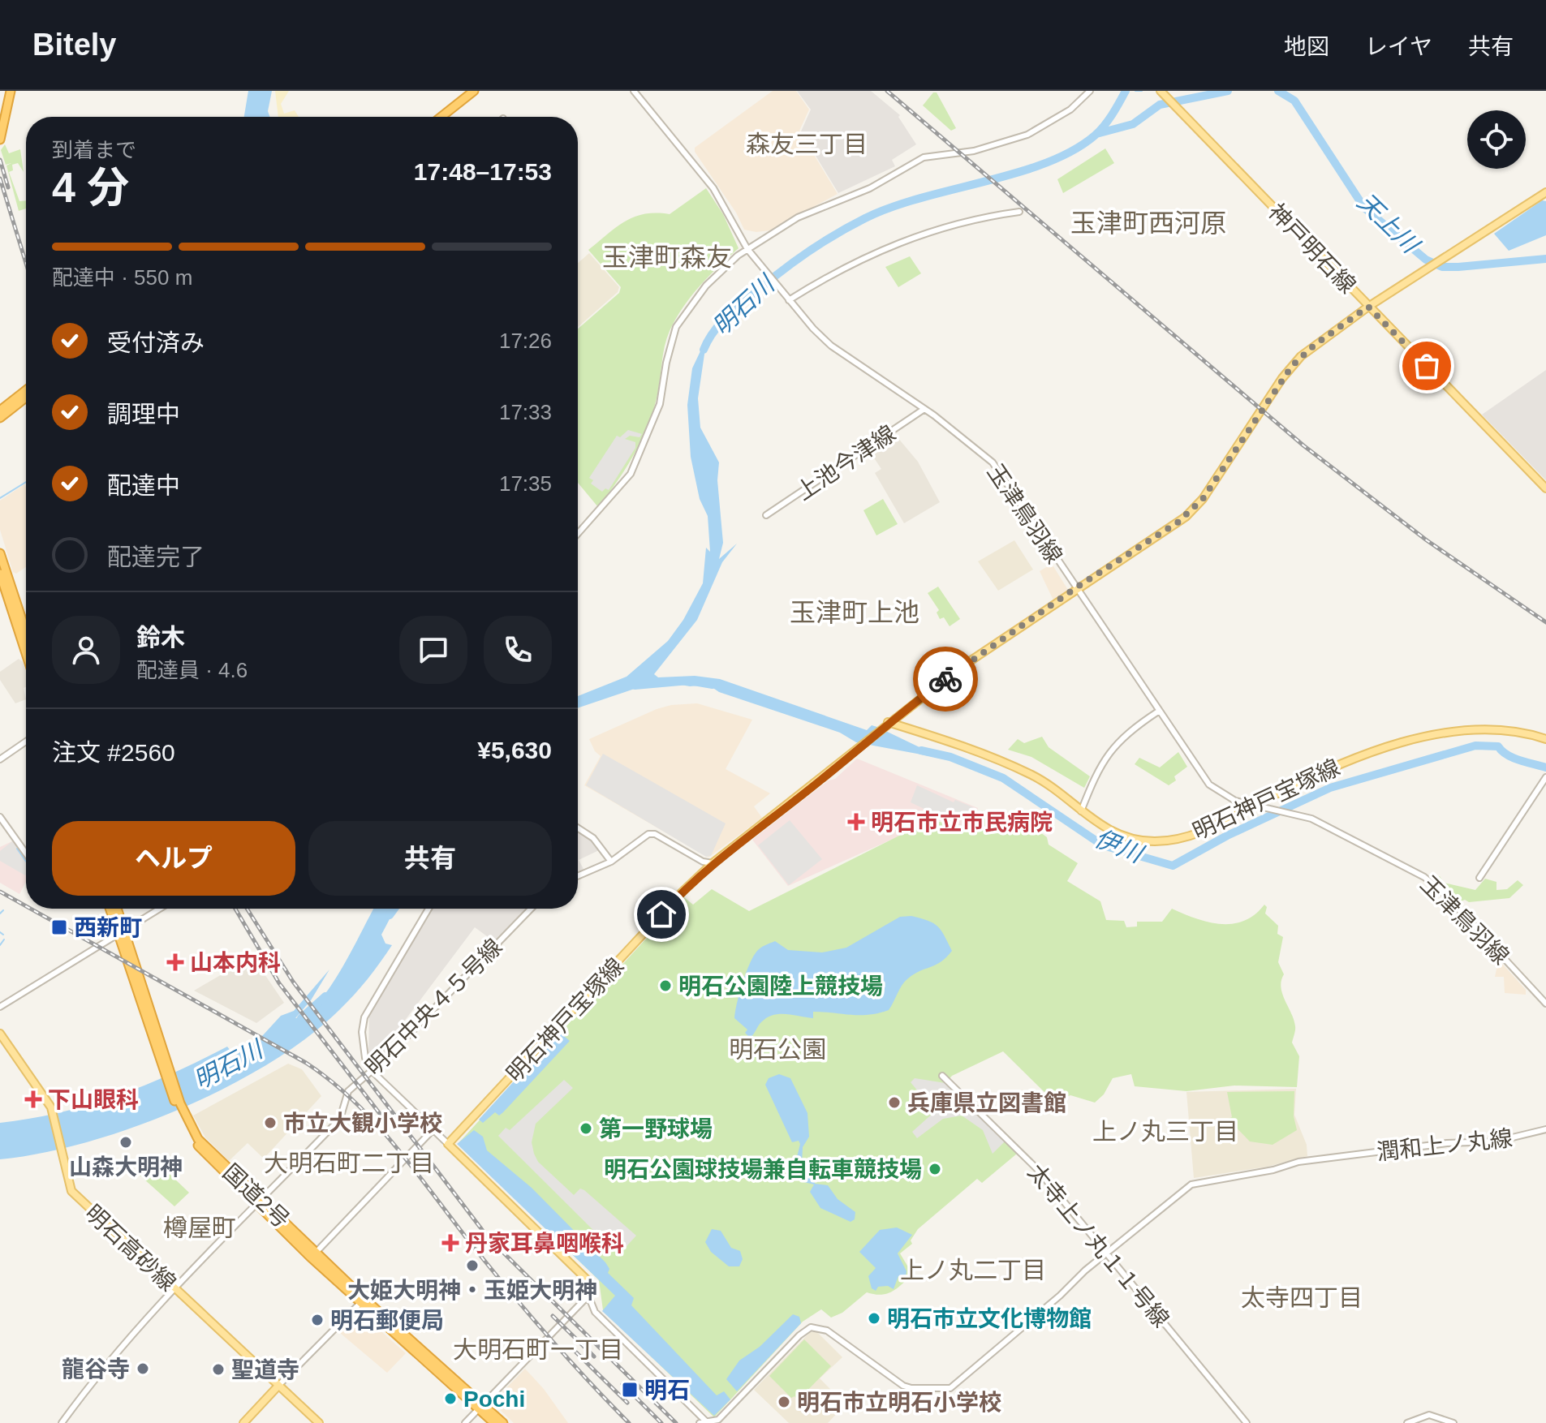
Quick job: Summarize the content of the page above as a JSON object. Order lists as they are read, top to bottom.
{
  "streets": {
    "highway": ["国道2号"],
    "main road": ["神戸明石線", "明石神戸宝塚線", "明石高砂線"],
    "street": [
      "上池今津線",
      "玉津鳥羽線",
      "明石中央４５号線",
      "潤和上ノ丸線",
      "太寺上ノ丸１１号線"
    ]
  },
  "crossings": [
    ["上池今津線", "玉津鳥羽線"],
    ["玉津鳥羽線", "明石神戸宝塚線"],
    ["明石中央４５号線", "国道2号"],
    ["潤和上ノ丸線", "太寺上ノ丸１１号線"]
  ],
  "districts": [
    "森友三丁目",
    "玉津町西河原",
    "玉津町森友",
    "玉津町上池",
    "明石公園",
    "上ノ丸三丁目",
    "大明石町二丁目",
    "樽屋町",
    "上ノ丸二丁目",
    "太寺四丁目",
    "大明石町一丁目"
  ],
  "water": ["天上川", "明石川", "伊川"],
  "places": {
    "health": [
      "明石市立市民病院",
      "山本内科",
      "下山眼科",
      "丹家耳鼻咽喉科"
    ],
    "transit": ["西新町", "明石"],
    "other": [
      "明石公園陸上競技場",
      "兵庫県立図書館",
      "市立大観小学校",
      "第一野球場",
      "山森大明神",
      "明石公園球技場兼自転車競技場",
      "大姫大明神・玉姫大明神",
      "明石市立文化博物館",
      "明石郵便局",
      "龍谷寺",
      "聖道寺",
      "Pochi",
      "明石市立明石小学校"
    ]
  },
  "page": {
    "header": "Bitely",
    "nav": ["地図", "レイヤ", "共有"],
    "heading": ["4 分", "到着まで", "17:48–17:53"],
    "panel": [
      "鈴木",
      "配達員 · 4.6",
      "注文 #2560",
      "¥5,630"
    ],
    "bar": "配達中 · 550 m",
    "list": [
      ["受付済み", "17:26"],
      ["調理中", "17:33"],
      ["配達中", "17:35"],
      "配達完了"
    ],
    "buttons": ["ヘルプ", "共有"]
  }
}
